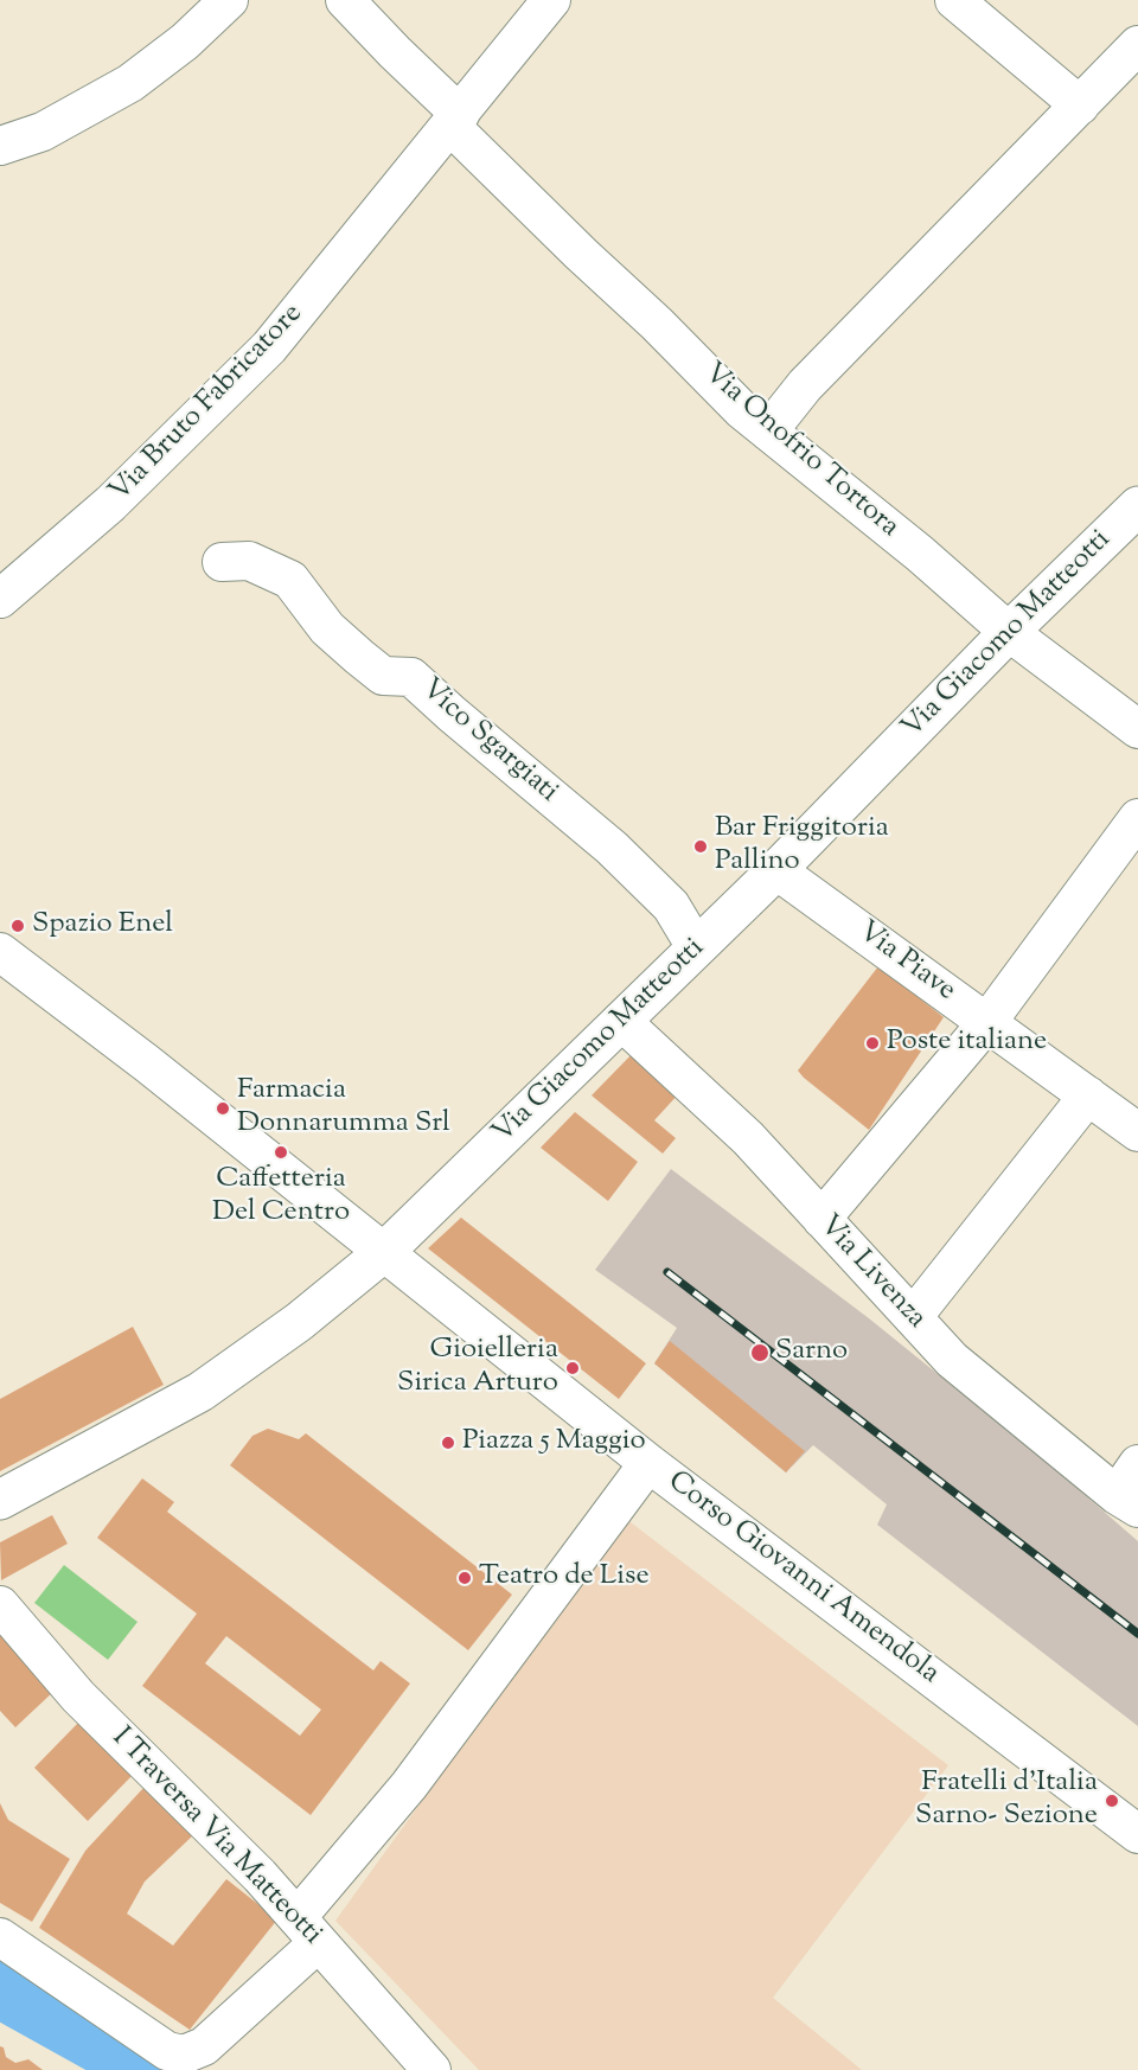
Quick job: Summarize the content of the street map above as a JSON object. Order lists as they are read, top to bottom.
{
  "streets": {
    "street": [
      "Via Bruto Fabricatore",
      "Via Onofrio Tortora",
      "Via Giacomo Matteotti",
      "Vico Sgargiati",
      "Via Piave",
      "Via Livenza",
      "Corso Giovanni Amendola",
      "I Traversa Via Matteotti"
    ]
  },
  "crossings": [
    ["Via Bruto Fabricatore", "Via Onofrio Tortora"],
    ["Via Onofrio Tortora", "Via Giacomo Matteotti"],
    ["Via Giacomo Matteotti", "Vico Sgargiati"],
    ["Via Giacomo Matteotti", "Via Piave"],
    ["Via Giacomo Matteotti", "Via Livenza"],
    ["Via Giacomo Matteotti", "Corso Giovanni Amendola"]
  ],
  "places": [
    "Bar Friggitoria Pallino",
    "Spazio Enel",
    "Poste italiane",
    "Farmacia Donnarumma Srl",
    "Caffetteria Del Centro",
    "Sarno",
    "Gioielleria Sirica Arturo",
    "Piazza 5 Maggio",
    "Teatro de Lise",
    "Fratelli d'Italia Sarno- Sezione"
  ]
}
